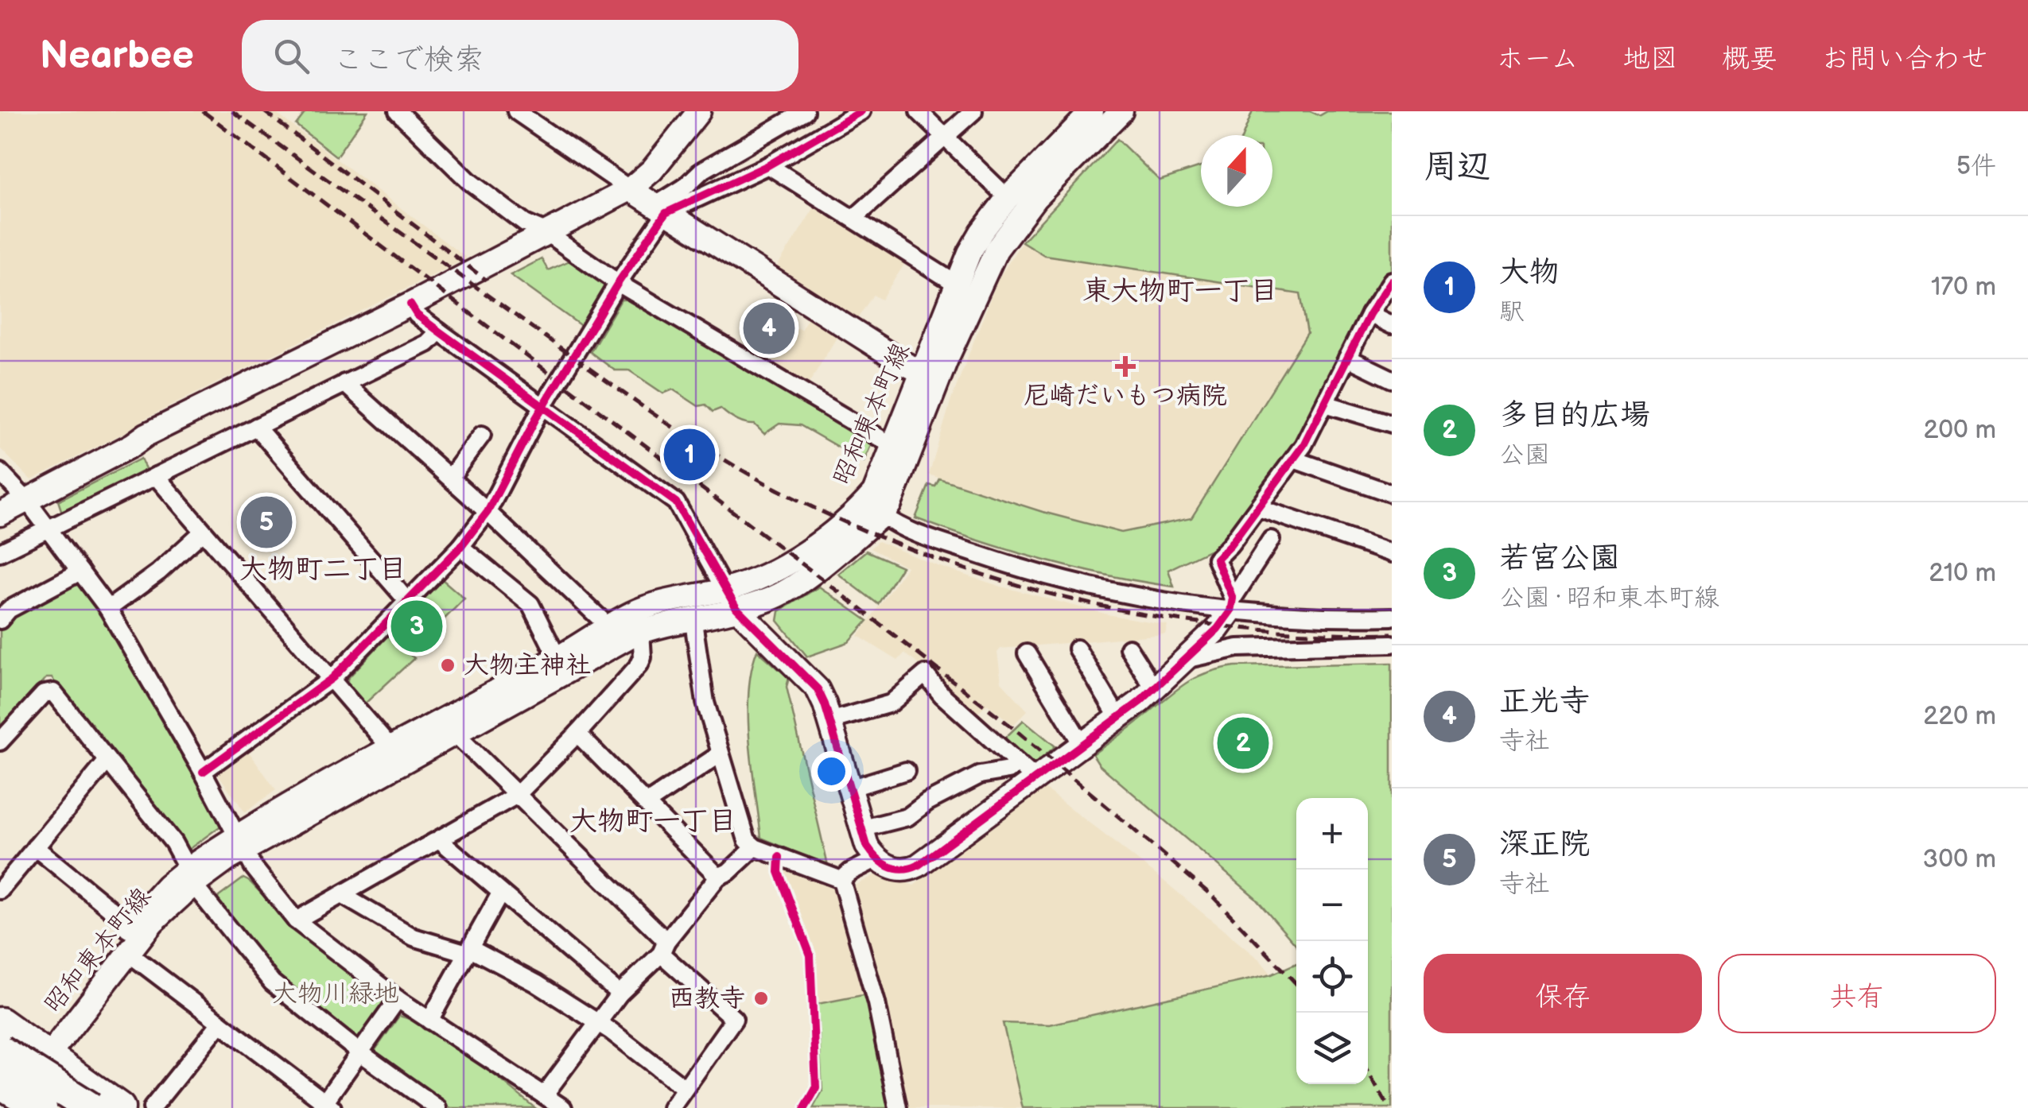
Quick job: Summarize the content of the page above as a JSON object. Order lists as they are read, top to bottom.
{
  "streets": {
    "main road": ["昭和東本町線"]
  },
  "districts": ["東大物町一丁目", "大物町二丁目", "大物町一丁目"],
  "parks": ["大物川緑地"],
  "places": {
    "health": ["尼崎だいもつ病院"],
    "other": ["大物主神社", "西教寺"]
  },
  "north": "top",
  "page": {
    "header": "Nearbee",
    "search": "ここで検索",
    "nav": [
      "ホーム",
      "地図",
      "概要",
      "お問い合わせ"
    ],
    "heading": ["周辺", "5件"],
    "list": [
      {
        "mark": "1",
        "name": "大物",
        "note": "駅",
        "value": "170 m"
      },
      {
        "mark": "2",
        "name": "多目的広場",
        "note": "公園",
        "value": "200 m"
      },
      {
        "mark": "3",
        "name": "若宮公園",
        "note": "公園 · 昭和東本町線",
        "value": "210 m"
      },
      {
        "mark": "4",
        "name": "正光寺",
        "note": "寺社",
        "value": "220 m"
      },
      {
        "mark": "5",
        "name": "深正院",
        "note": "寺社",
        "value": "300 m"
      }
    ],
    "pins": [
      "4",
      "1",
      "5",
      "3",
      "2"
    ],
    "map_buttons": ["+", "−"],
    "buttons": ["保存", "共有"]
  }
}
